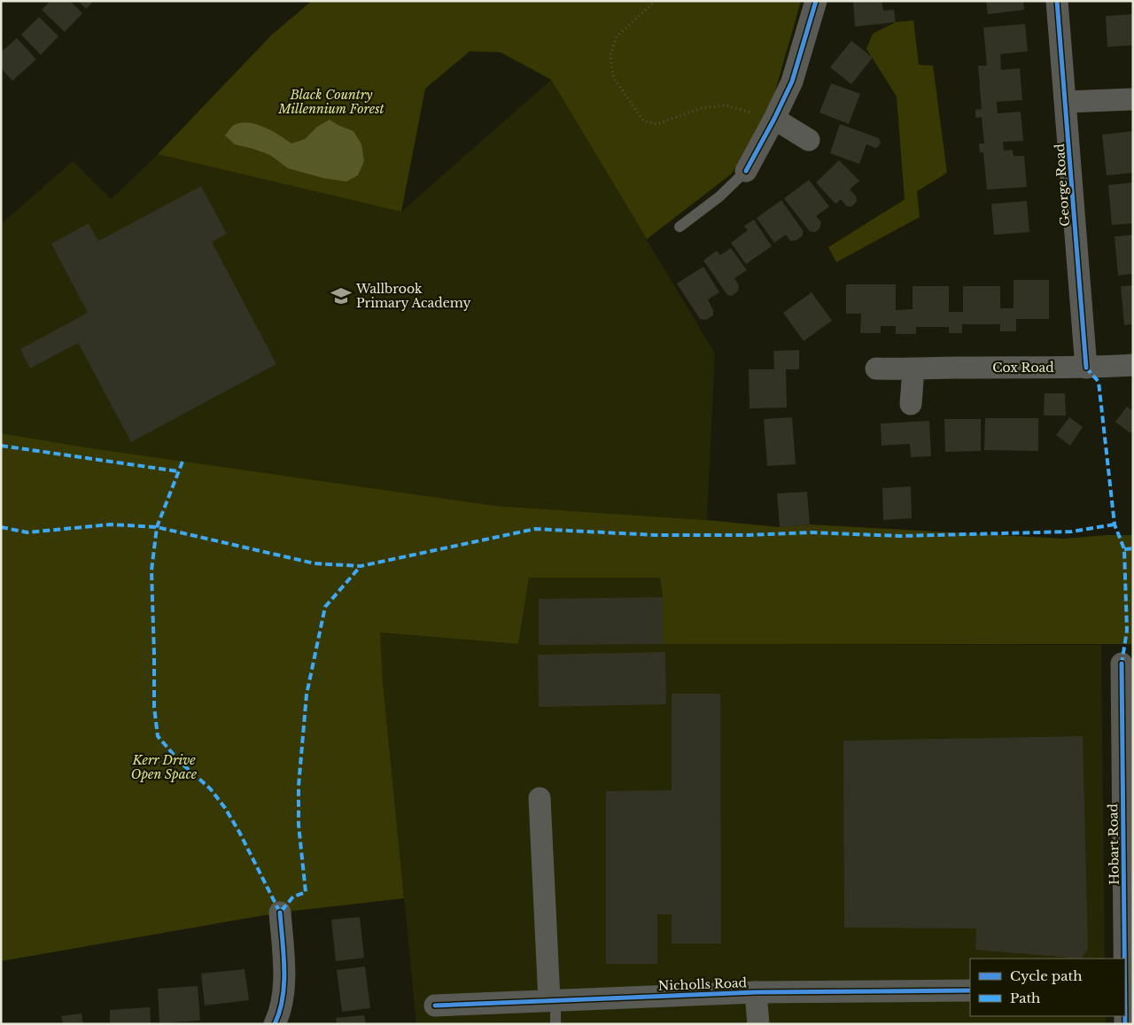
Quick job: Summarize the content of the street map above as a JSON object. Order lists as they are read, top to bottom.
{
  "streets": {
    "street": [
      "George Road",
      "Cox Road",
      "Hobart Road",
      "Nicholls Road"
    ]
  },
  "crossings": [
    ["George Road", "Cox Road"]
  ],
  "parks": ["Black Country Millennium Forest", "Kerr Drive Open Space"],
  "places": {
    "school or university": ["Wallbrook Primary Academy"]
  },
  "legend": ["Cycle path", "Path"]
}
